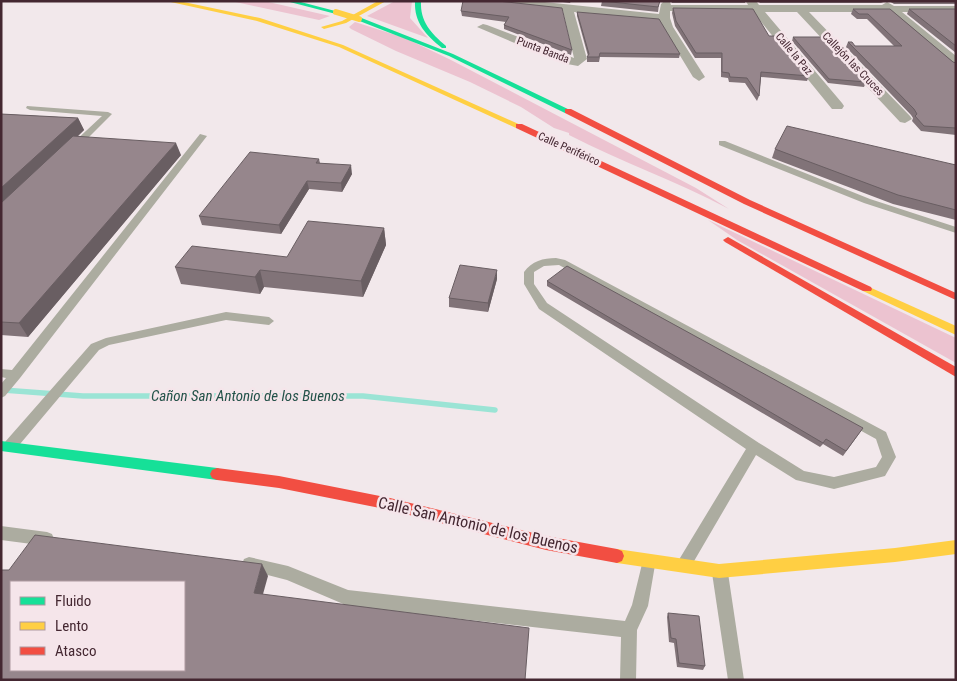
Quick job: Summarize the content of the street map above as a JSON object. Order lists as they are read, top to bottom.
{
  "streets": {
    "main road": ["Calle Periférico", "Calle San Antonio de los Buenos"],
    "street": ["Punta Banda", "Calle la Paz", "Callejón las Cruces"]
  },
  "water": ["Cañon San Antonio de los Buenos"],
  "legend": ["Fluido", "Lento", "Atasco"]
}
